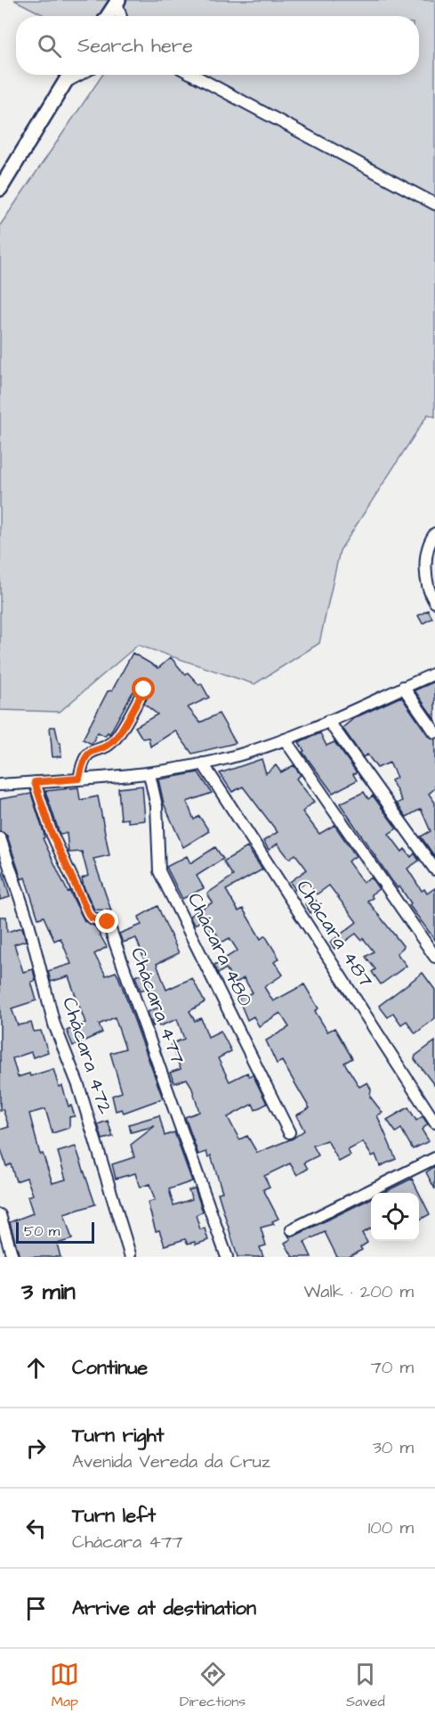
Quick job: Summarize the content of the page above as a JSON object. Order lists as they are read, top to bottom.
{
  "streets": {
    "street": [
      "Chácara 487",
      "Chácara 480",
      "Chácara 477",
      "Chácara 472"
    ]
  },
  "scale_bar": "50 m",
  "page": {
    "search": "Search here",
    "scale": "50 m",
    "heading": ["3 min", "Walk · 200 m"],
    "list": [
      ["Continue", "70 m"],
      ["Turn right", "Avenida Vereda da Cruz", "30 m"],
      ["Turn left", "Chácara 477", "100 m"],
      "Arrive at destination"
    ],
    "nav": ["Map", "Directions", "Saved"]
  }
}
